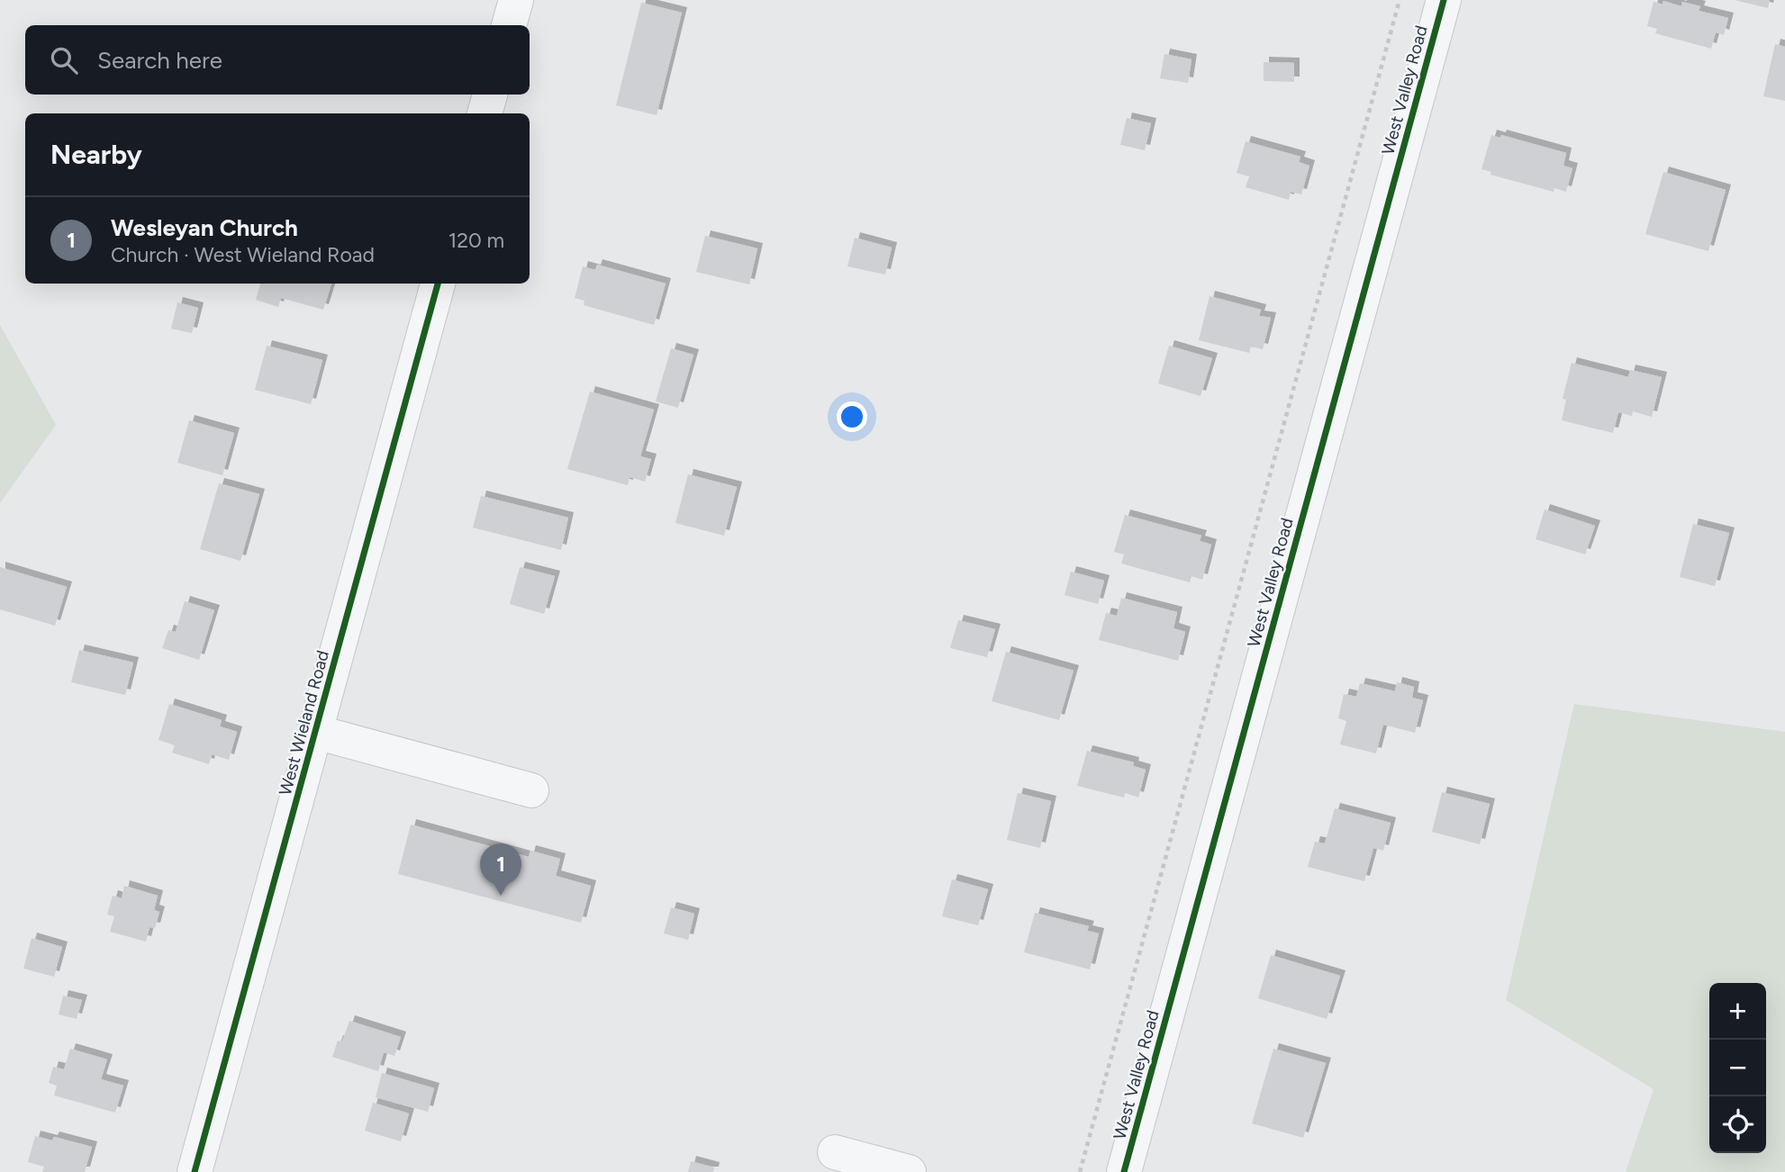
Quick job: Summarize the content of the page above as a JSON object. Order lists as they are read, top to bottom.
{
  "streets": {
    "street": ["West Valley Road", "West Wieland Road"]
  },
  "page": {
    "search": "Search here",
    "heading": "Nearby",
    "list": [
      {
        "mark": "1",
        "name": "Wesleyan Church",
        "note": "Church · West Wieland Road",
        "value": "120 m"
      }
    ],
    "pins": "1",
    "map_buttons": ["+", "−"]
  }
}
